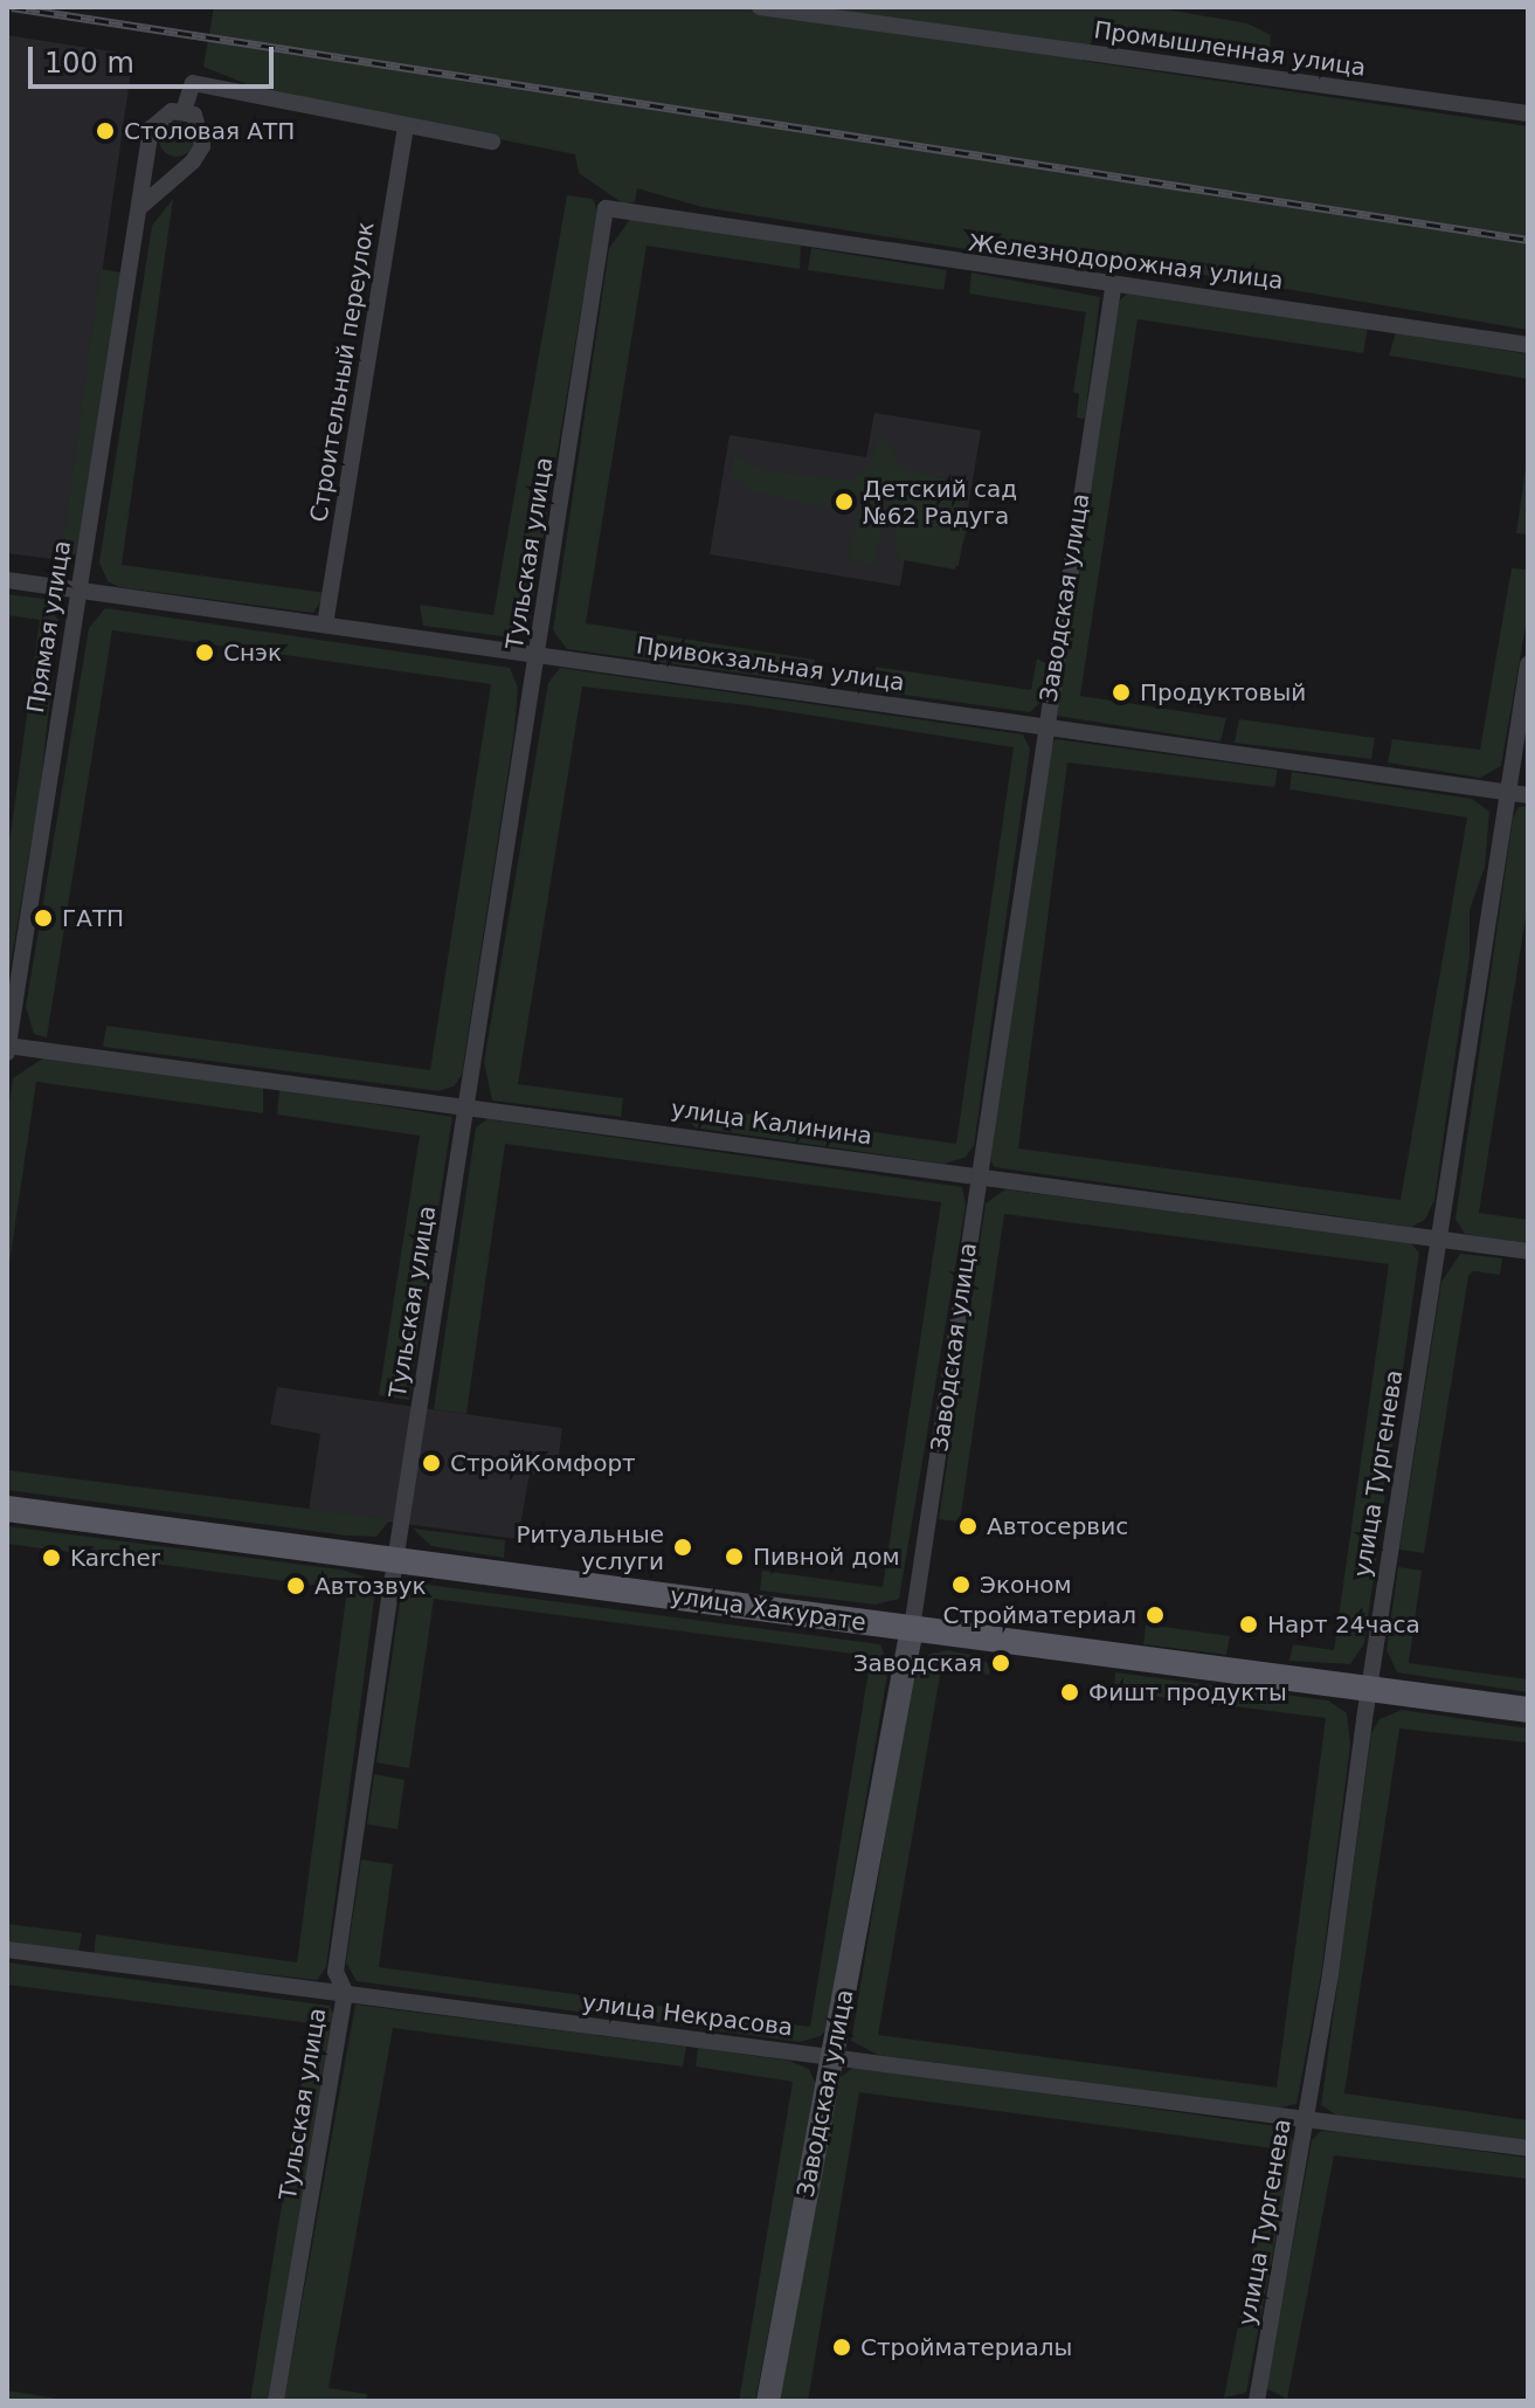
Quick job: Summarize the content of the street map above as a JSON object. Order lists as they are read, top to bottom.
{
  "streets": {
    "main road": ["Заводская улица", "улица Хакурате"],
    "street": [
      "Промышленная улица",
      "Железнодорожная улица",
      "Строительный переулок",
      "Тульская улица",
      "Прямая улица",
      "Привокзальная улица",
      "улица Калинина",
      "улица Тургенева",
      "улица Некрасова"
    ]
  },
  "crossings": [
    ["Железнодорожная улица", "Тульская улица"],
    ["Железнодорожная улица", "Заводская улица"],
    ["Строительный переулок", "Привокзальная улица"],
    ["Тульская улица", "Привокзальная улица"],
    ["Тульская улица", "улица Калинина"],
    ["Тульская улица", "улица Хакурате"],
    ["Тульская улица", "улица Некрасова"],
    ["Заводская улица", "Привокзальная улица"],
    ["Заводская улица", "улица Калинина"],
    ["Заводская улица", "улица Хакурате"],
    ["Заводская улица", "улица Некрасова"],
    ["Прямая улица", "Привокзальная улица"],
    ["Прямая улица", "улица Калинина"],
    ["Привокзальная улица", "улица Тургенева"],
    ["улица Калинина", "улица Тургенева"],
    ["улица Тургенева", "улица Хакурате"],
    ["улица Тургенева", "улица Некрасова"]
  ],
  "places": [
    "Столовая АТП",
    "Детский сад №62 Радуга",
    "Снэк",
    "Продуктовый",
    "ГАТП",
    "СтройКомфорт",
    "Автосервис",
    "Ритуальные услуги",
    "Пивной дом",
    "Karcher",
    "Эконом",
    "Автозвук",
    "Стройматериал",
    "Нарт 24часа",
    "Заводская",
    "Фишт продукты",
    "Стройматериалы"
  ],
  "scale_bar": "100 m"
}
